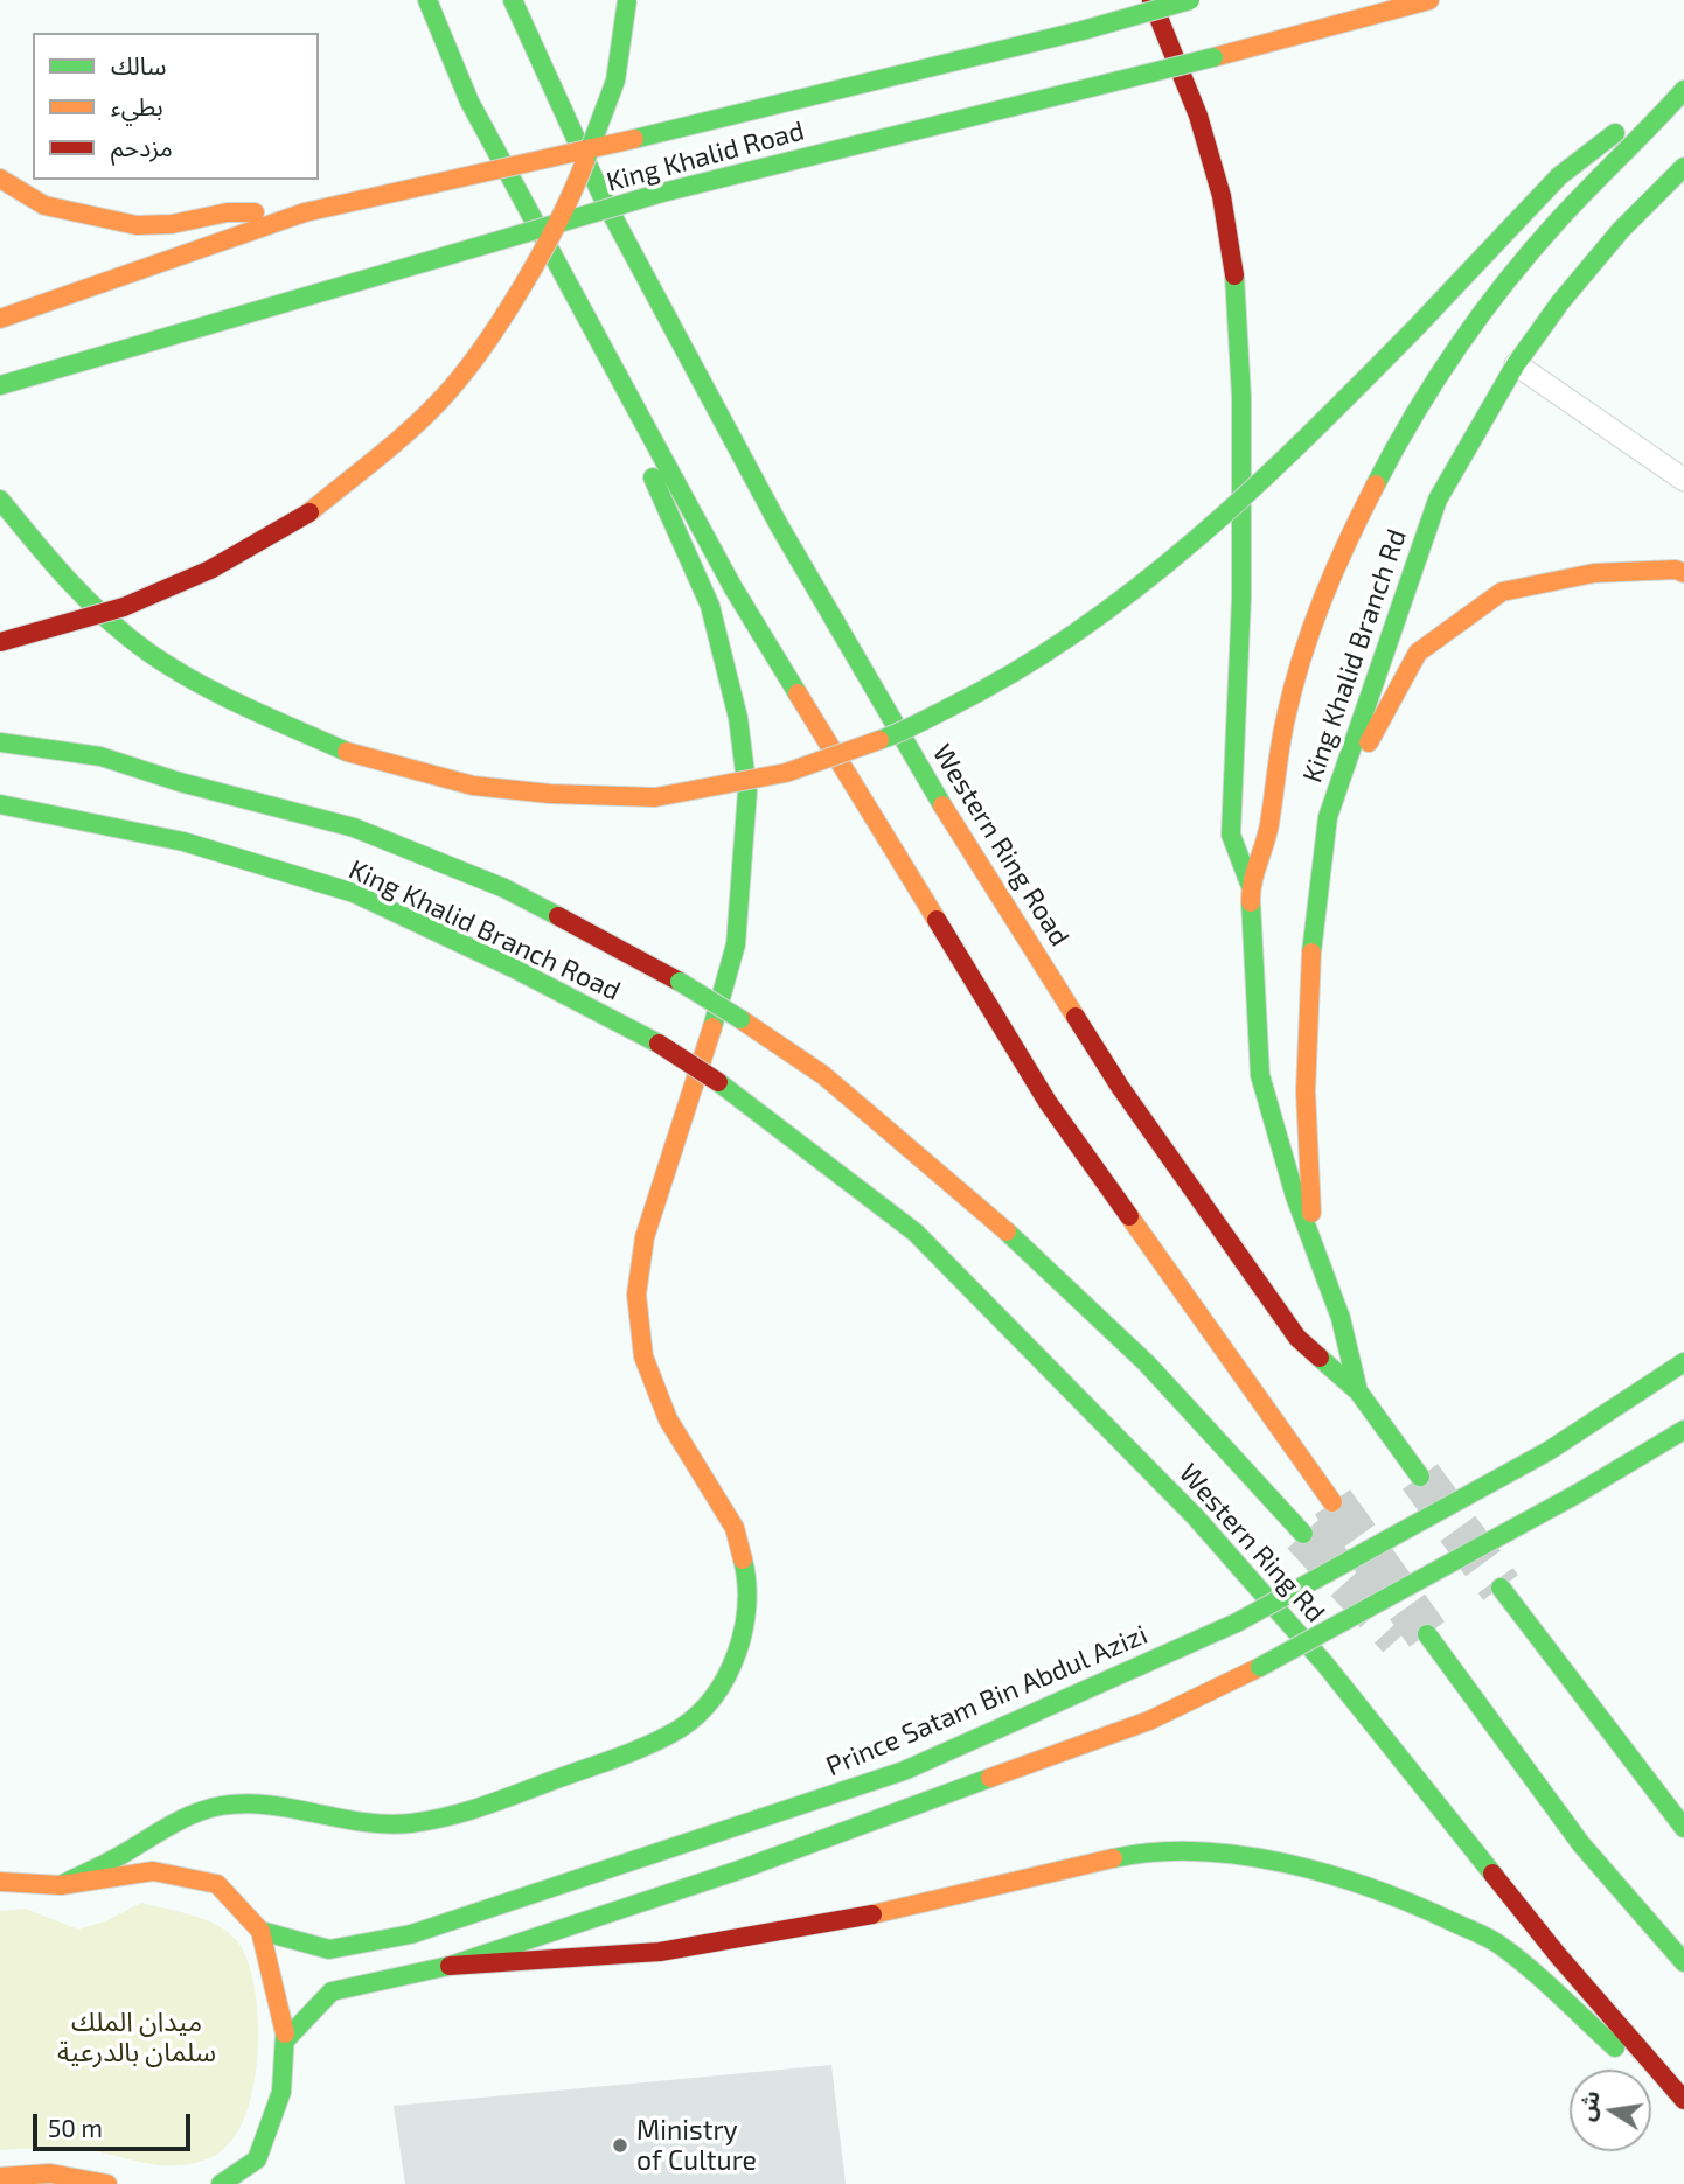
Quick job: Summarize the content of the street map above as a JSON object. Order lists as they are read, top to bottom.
{
  "streets": {
    "main road": [
      "King Khalid Road",
      "King Khalid Branch Rd",
      "Western Ring Road",
      "King Khalid Branch Road",
      "Western Ring Rd",
      "Prince Satam Bin Abdul Azizi"
    ]
  },
  "crossings": [
    ["King Khalid Branch Road", "Western Ring Rd"]
  ],
  "parks": ["ميدان الملك سلمان بالدرعية"],
  "places": ["Ministry of Culture"],
  "legend": ["سالك", "بطيء", "مزدحم"],
  "scale_bar": "50 m",
  "north": "left"
}
